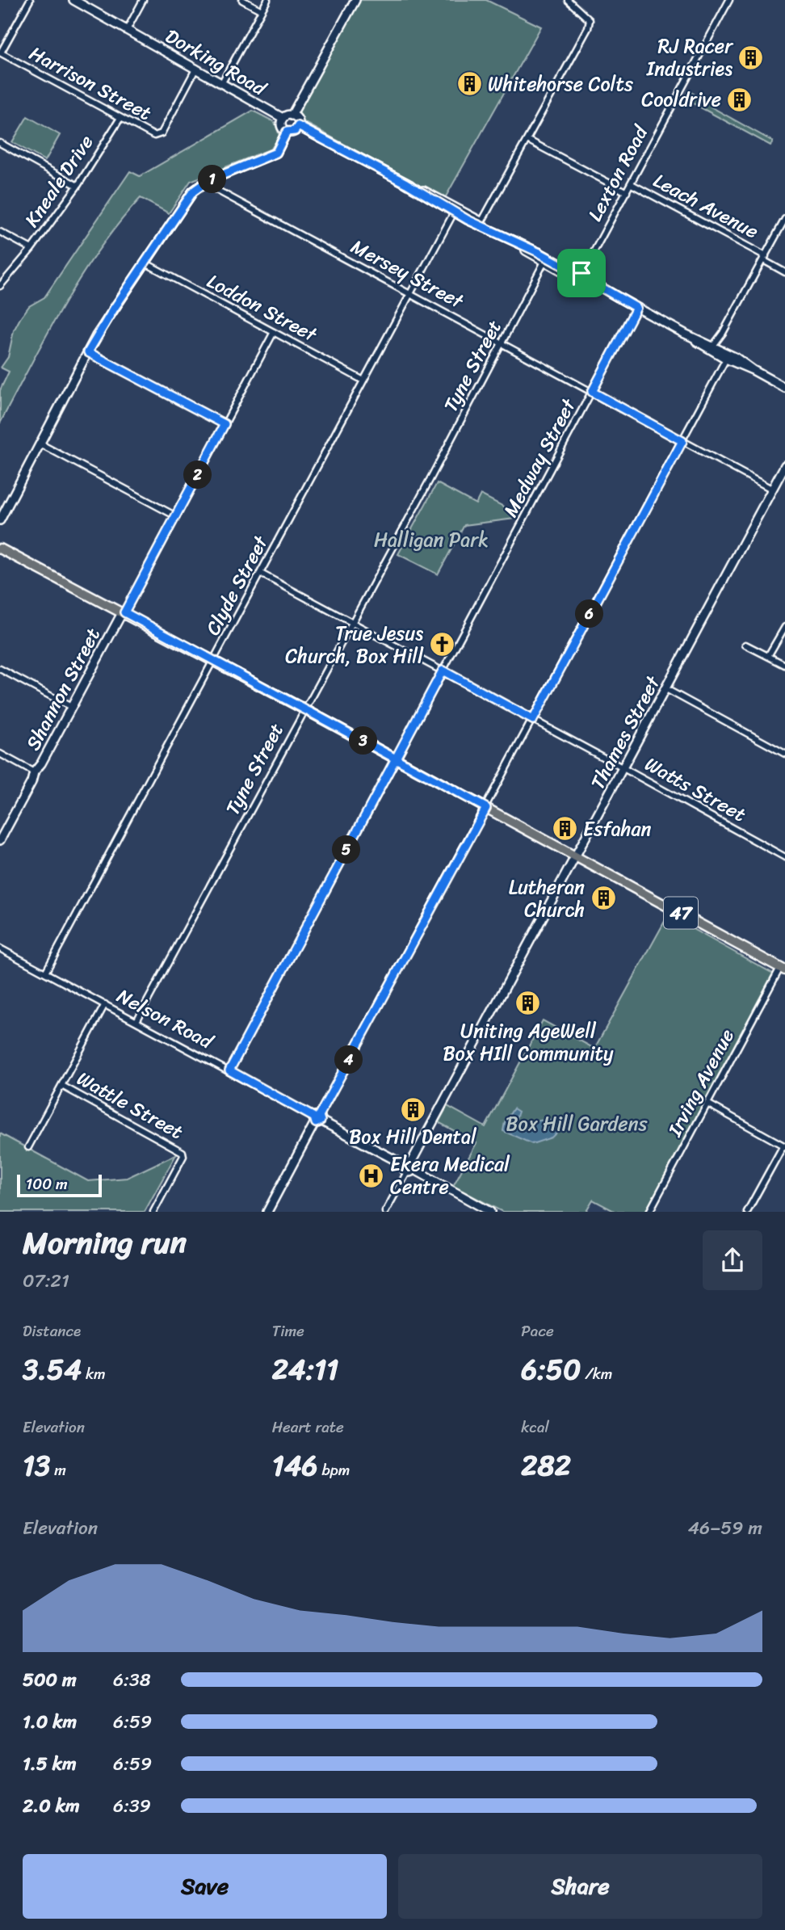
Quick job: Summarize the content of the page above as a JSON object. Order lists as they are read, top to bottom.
{
  "streets": {
    "main road": ["47"],
    "street": [
      "Dorking Road",
      "Harrison Street",
      "Lexton Road",
      "Kneale Drive",
      "Leach Avenue",
      "Mersey Street",
      "Loddon Street",
      "Tyne Street",
      "Medway Street",
      "Clyde Street",
      "Shannon Street",
      "Thames Street",
      "Watts Street",
      "Nelson Road",
      "Irving Avenue",
      "Wattle Street"
    ]
  },
  "crossings": [
    ["Dorking Road", "Harrison Street"],
    ["Harrison Street", "Kneale Drive"],
    ["Lexton Road", "Leach Avenue"],
    ["Mersey Street", "Tyne Street"],
    ["Mersey Street", "Medway Street"],
    ["Mersey Street", "Clyde Street"],
    ["Mersey Street", "Thames Street"],
    ["Loddon Street", "Clyde Street"],
    ["Loddon Street", "Shannon Street"],
    ["Tyne Street", "Watts Street"],
    ["Tyne Street", "47"],
    ["Tyne Street", "Nelson Road"],
    ["Medway Street", "Watts Street"],
    ["Medway Street", "47"],
    ["Medway Street", "Nelson Road"],
    ["Clyde Street", "Watts Street"],
    ["Clyde Street", "47"],
    ["Clyde Street", "Nelson Road"],
    ["Shannon Street", "47"],
    ["Thames Street", "Watts Street"],
    ["Thames Street", "47"],
    ["Thames Street", "Nelson Road"],
    ["47", "Irving Avenue"]
  ],
  "parks": ["Halligan Park", "Box Hill Gardens"],
  "places": {
    "building": [
      "RJ Racer Industries",
      "Whitehorse Colts",
      "Cooldrive",
      "Esfahan",
      "Lutheran Church",
      "Uniting AgeWell Box HIll Community",
      "Box Hill Dental"
    ],
    "church": ["True Jesus Church, Box Hill"],
    "hospital": ["Ekera Medical Centre"]
  },
  "scale_bar": "100 m",
  "page": {
    "pins": [
      "1",
      "2",
      "6",
      "3",
      "5",
      "4"
    ],
    "scale": "100 m",
    "heading": ["Morning run", "07:21"],
    "stats": [
      ["Distance", "3.54 km"],
      ["Time", "24:11"],
      ["Pace", "6:50 /km"],
      ["Elevation", "13 m"],
      ["Heart rate", "146 bpm"],
      ["kcal", "282"]
    ],
    "chart": ["Elevation", "46–59 m"],
    "list": [
      {
        "name": "500 m",
        "note": "6:38"
      },
      {
        "name": "1.0 km",
        "note": "6:59"
      },
      {
        "name": "1.5 km",
        "note": "6:59"
      },
      {
        "name": "2.0 km",
        "note": "6:39"
      }
    ],
    "buttons": ["Save", "Share"]
  }
}
